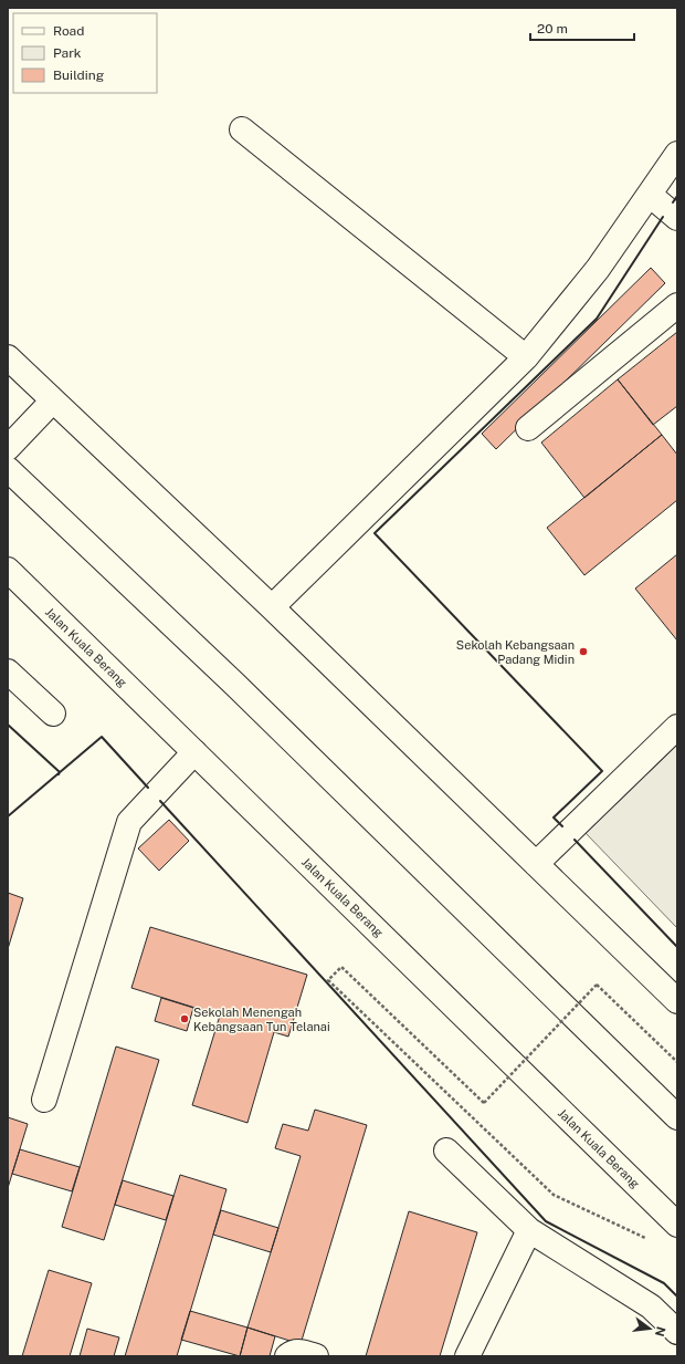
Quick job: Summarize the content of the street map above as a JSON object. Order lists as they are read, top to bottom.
{
  "streets": {
    "main road": ["Jalan Kuala Berang"]
  },
  "places": ["Sekolah Kebangsaan Padang Midin", "Sekolah Menengah Kebangsaan Tun Telanai"],
  "legend": ["Road", "Park", "Building"],
  "scale_bar": "20 m",
  "north": "right"
}
